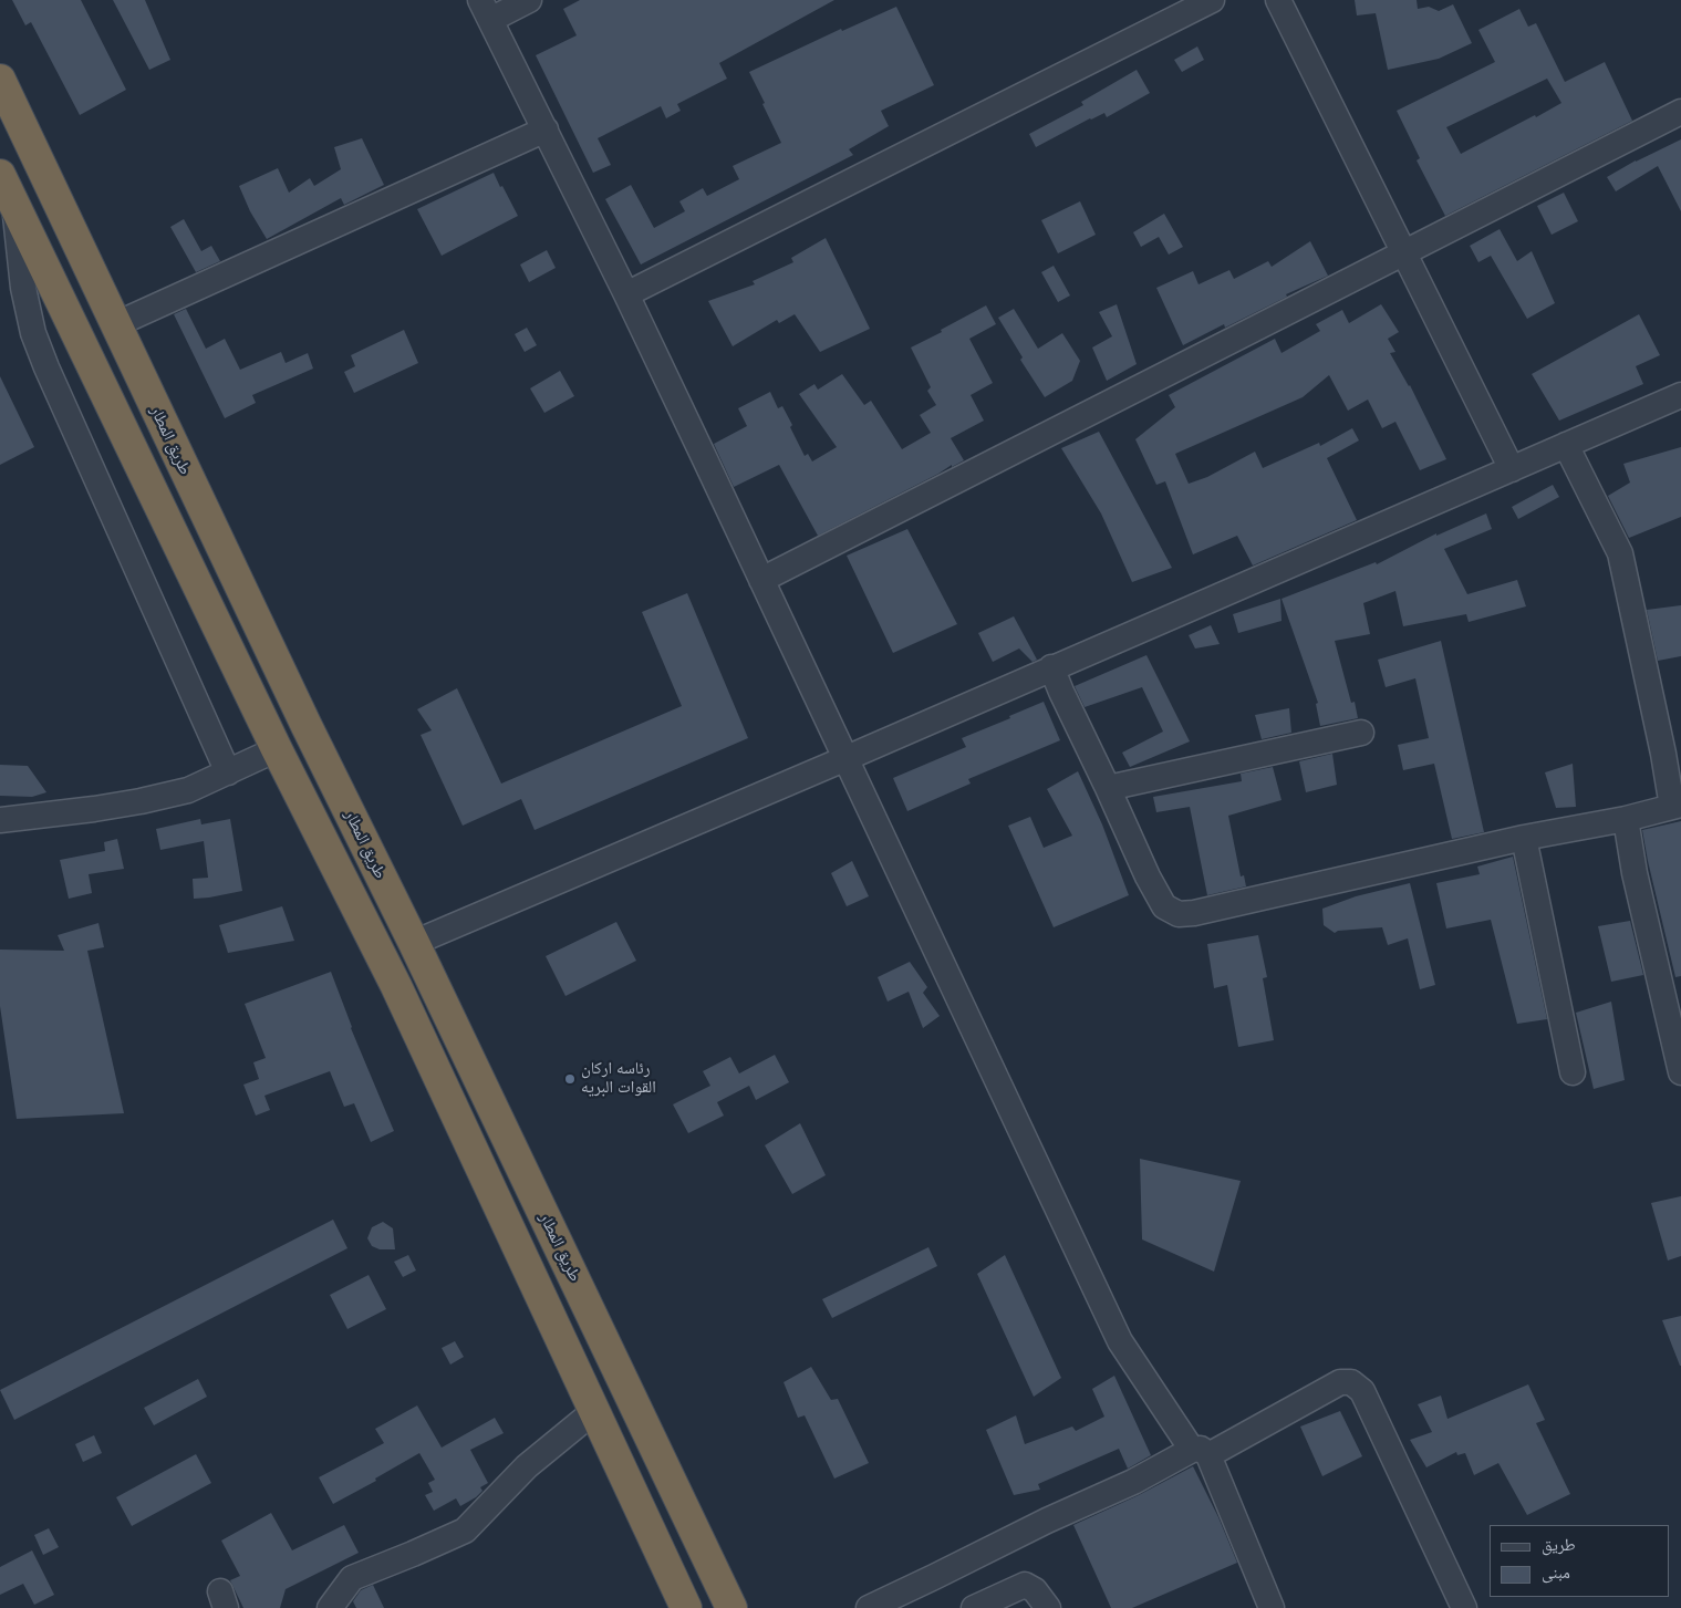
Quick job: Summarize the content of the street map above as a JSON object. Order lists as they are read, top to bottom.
{
  "streets": {
    "highway": ["طريق المطار"]
  },
  "places": ["رئاسه اركان القوات البريه"],
  "legend": ["طريق", "مبنى"]
}
